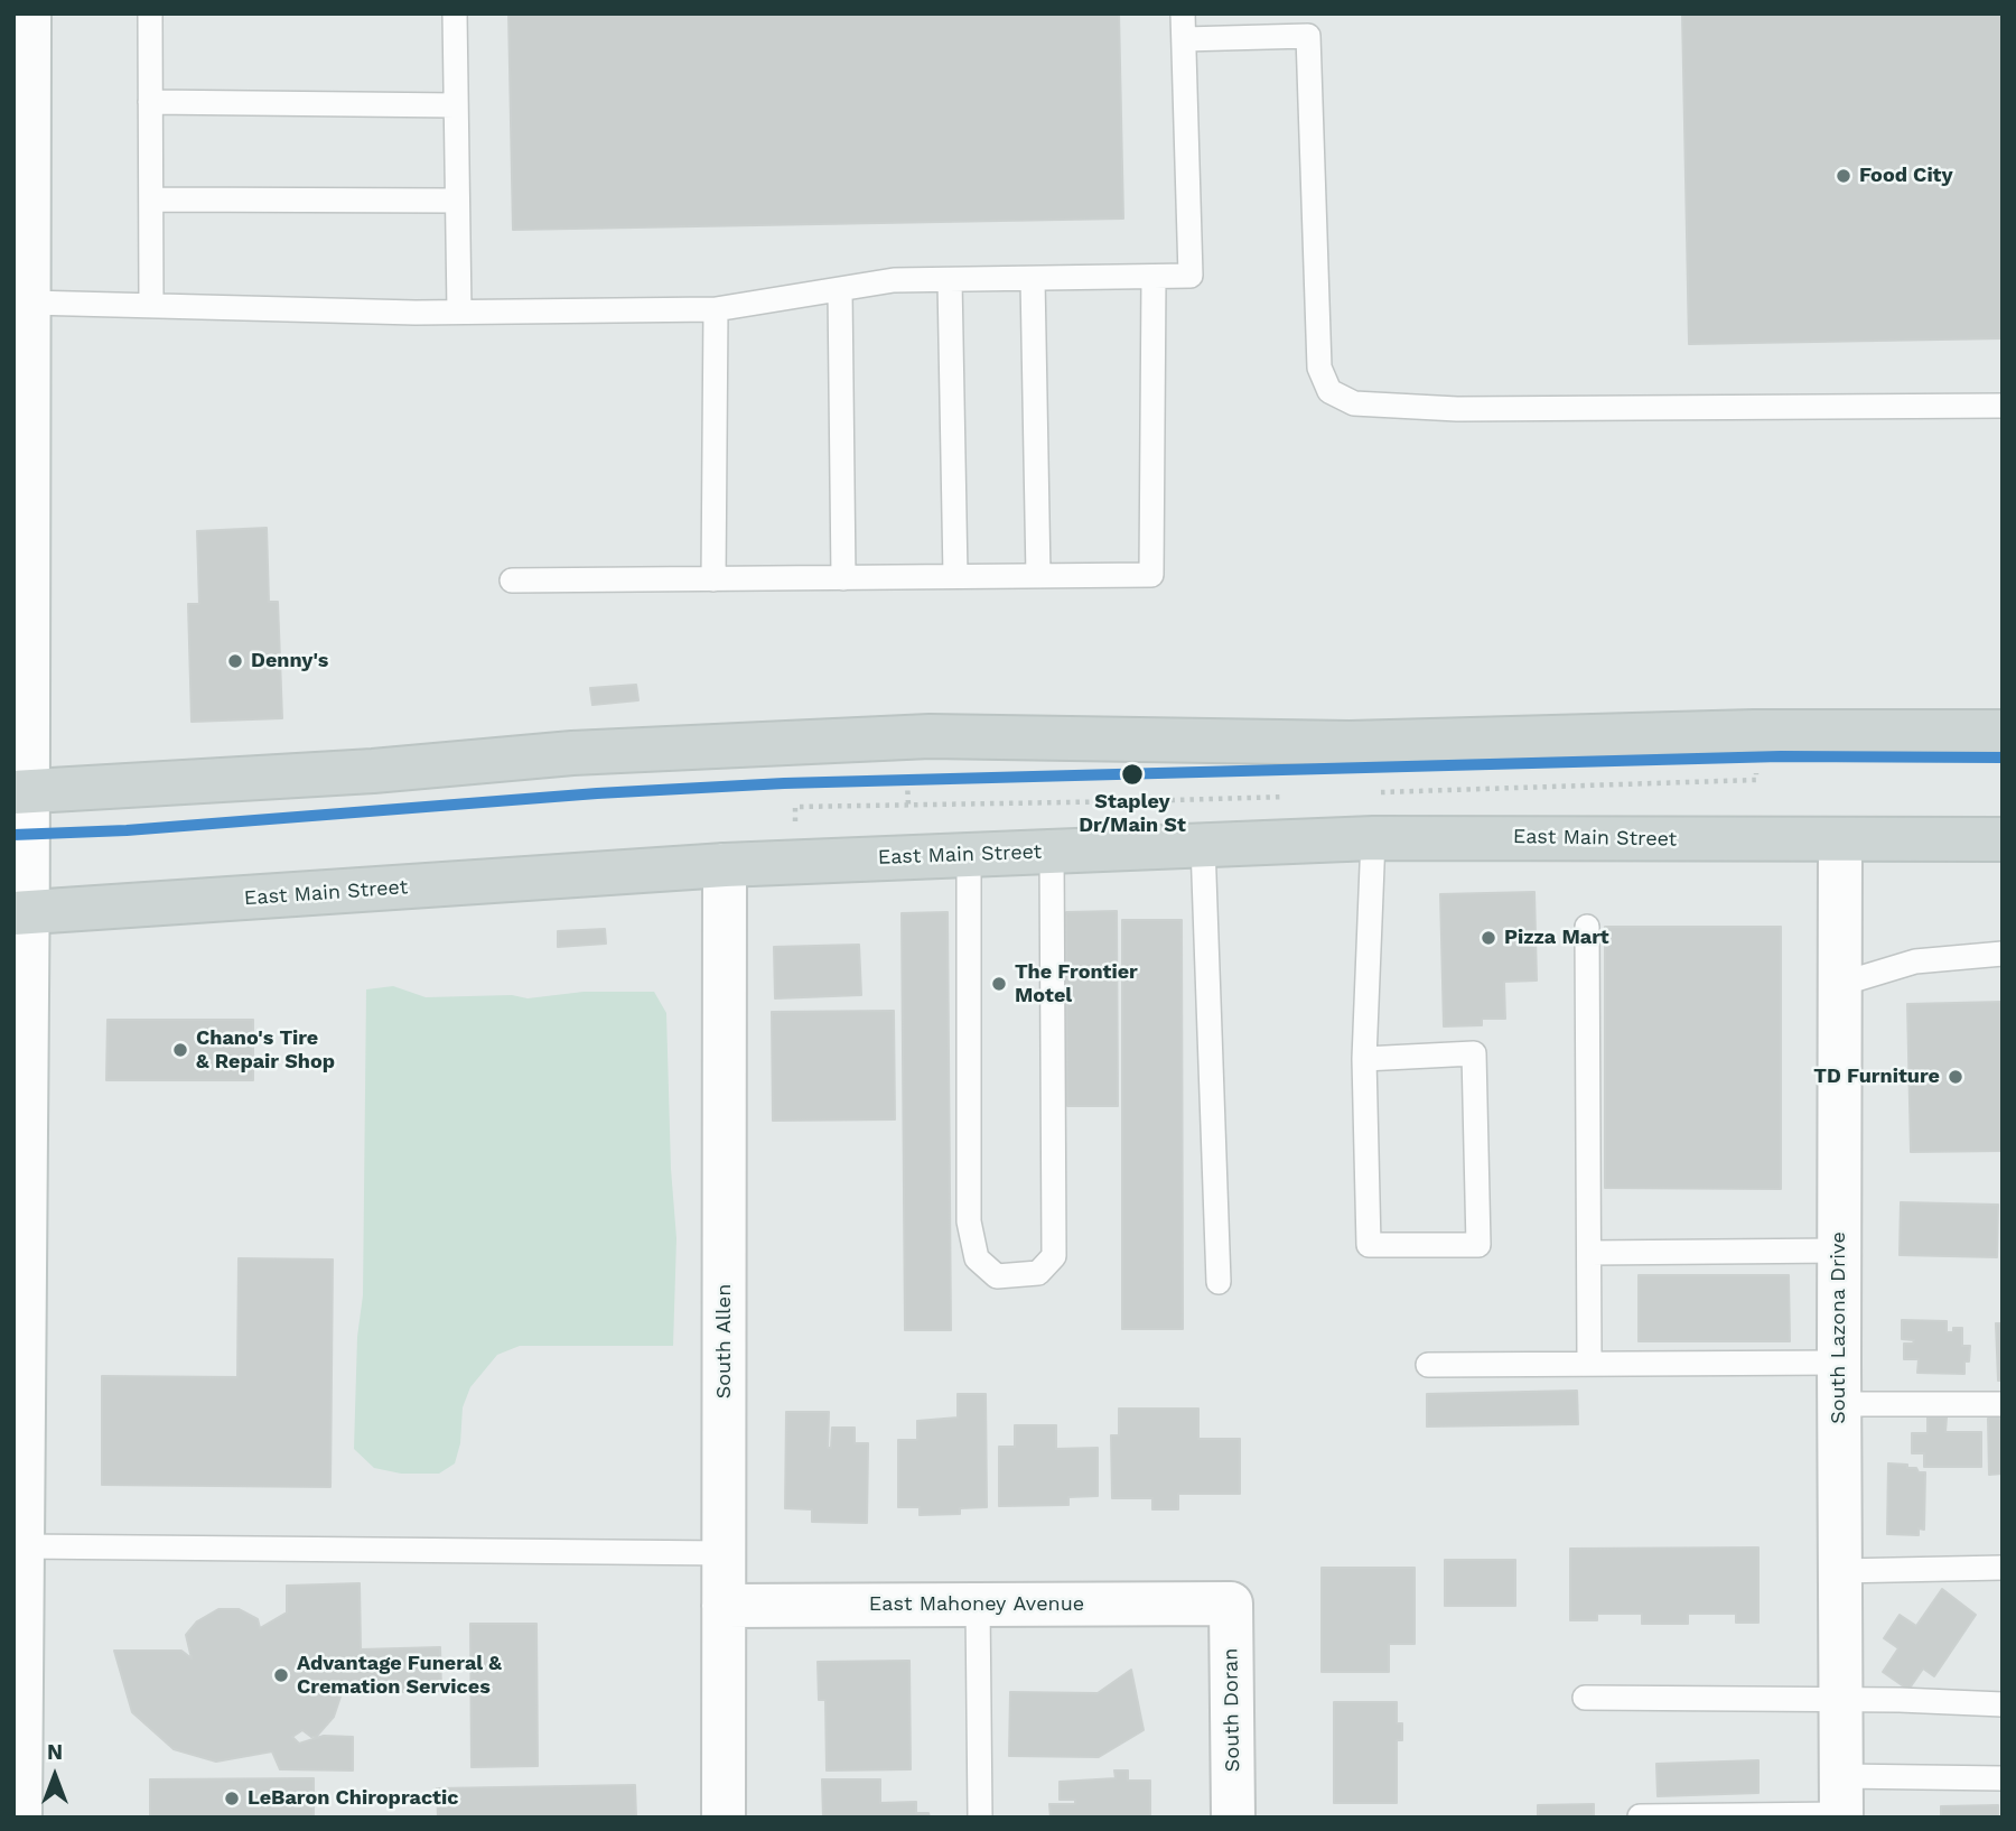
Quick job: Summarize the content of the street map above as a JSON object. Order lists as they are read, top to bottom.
{
  "streets": {
    "main road": ["East Main Street"],
    "street": [
      "South Lazona Drive",
      "South Allen",
      "East Mahoney Avenue",
      "South Doran"
    ]
  },
  "crossings": [
    ["East Main Street", "South Lazona Drive"],
    ["East Main Street", "South Allen"],
    ["South Allen", "East Mahoney Avenue"],
    ["East Mahoney Avenue", "South Doran"]
  ],
  "places": [
    "Food City",
    "Denny's",
    "Stapley Dr/Main St",
    "Pizza Mart",
    "The Frontier Motel",
    "Chano's Tire & Repair Shop",
    "TD Furniture",
    "Advantage Funeral & Cremation Services",
    "LeBaron Chiropractic"
  ],
  "north": "top"
}
